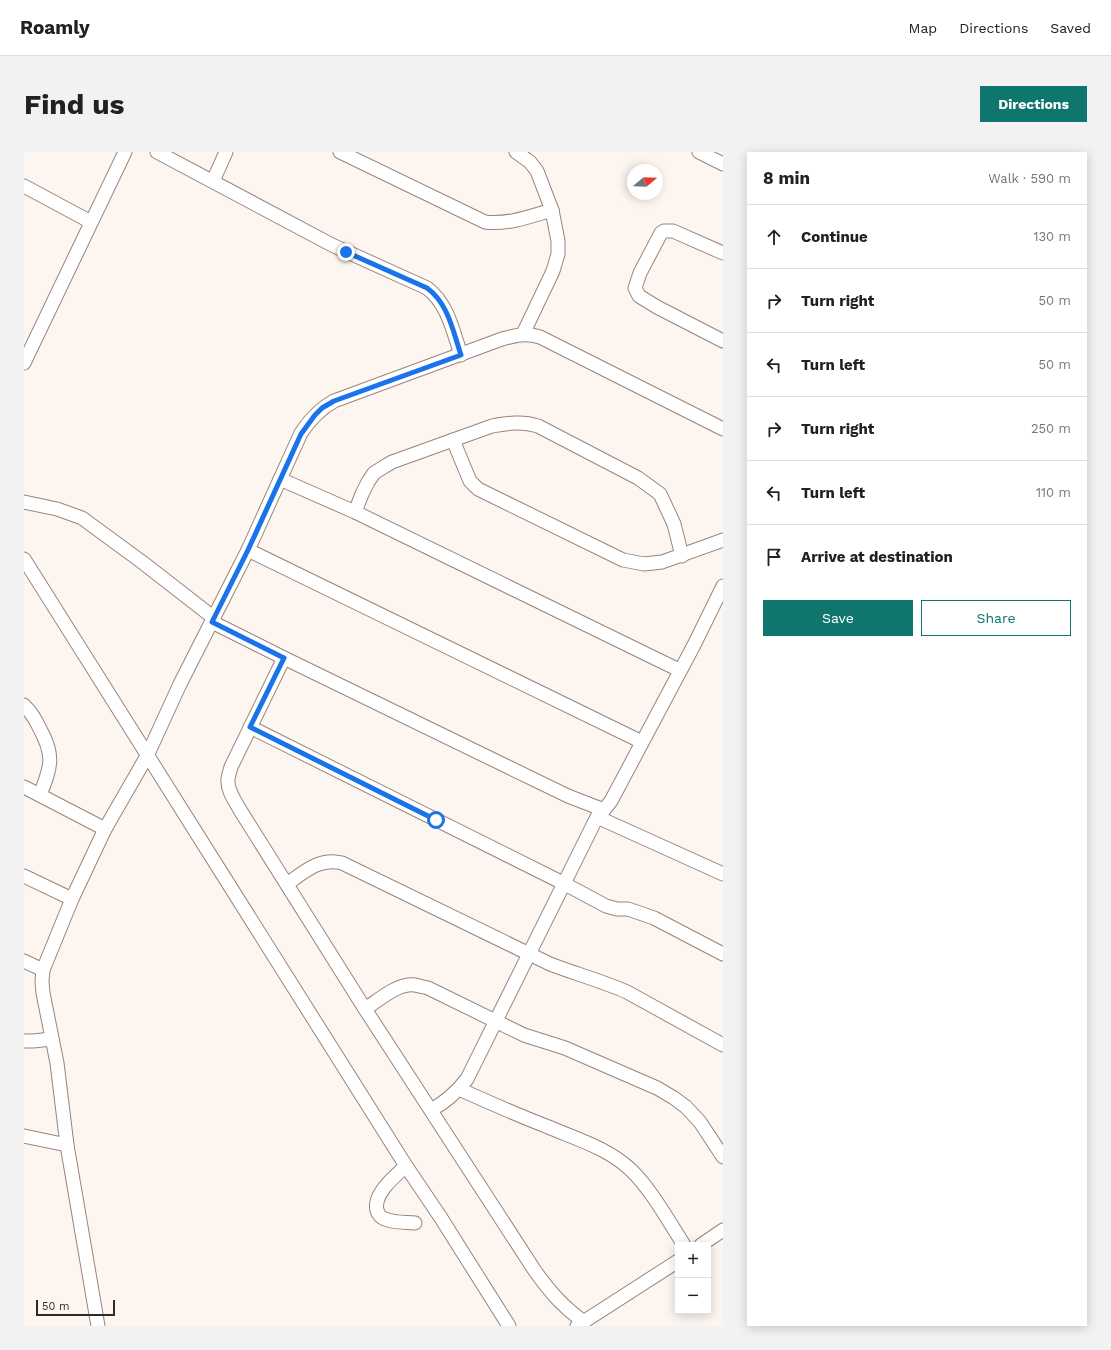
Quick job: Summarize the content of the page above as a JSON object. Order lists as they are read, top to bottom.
{
  "scale_bar": "50 m",
  "north": "right",
  "page": {
    "header": "Roamly",
    "nav": ["Map", "Directions", "Saved"],
    "buttons": [
      "Directions",
      ["Save", "Share"]
    ],
    "title": "Find us",
    "heading": ["8 min", "Walk · 590 m"],
    "list": [
      ["Continue", "130 m"],
      ["Turn right", "50 m"],
      ["Turn left", "50 m"],
      ["Turn right", "250 m"],
      ["Turn left", "110 m"],
      "Arrive at destination"
    ],
    "map_buttons": ["+", "−"],
    "scale": "50 m"
  }
}
